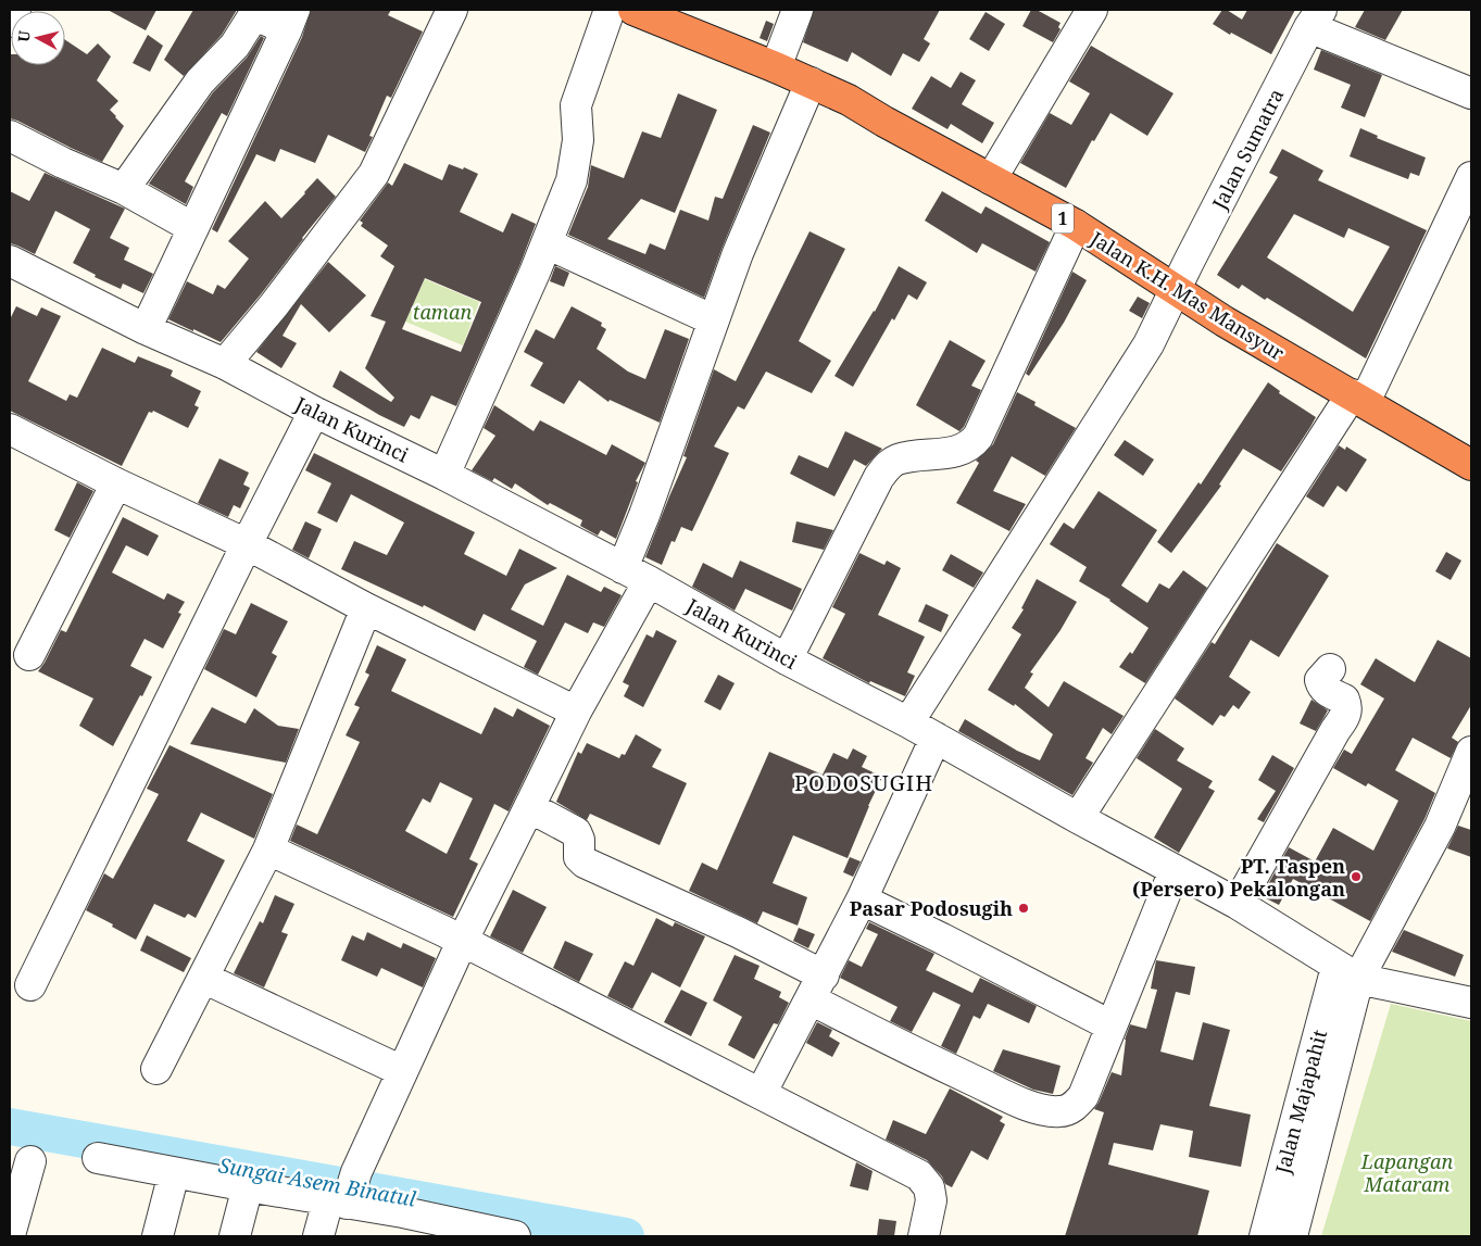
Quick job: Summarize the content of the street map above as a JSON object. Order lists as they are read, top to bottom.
{
  "streets": {
    "highway": ["1", "Jalan K.H. Mas Mansyur"],
    "street": ["Jalan Sumatra", "Jalan Kurinci", "Jalan Majapahit"]
  },
  "crossings": [
    ["Jalan Sumatra", "Jalan K.H. Mas Mansyur"],
    ["Jalan Sumatra", "Jalan Kurinci"],
    ["Jalan Kurinci", "Jalan Majapahit"]
  ],
  "districts": ["PODOSUGIH"],
  "water": ["Sungai Asem Binatul"],
  "parks": ["taman", "Lapangan Mataram"],
  "places": ["PT. Taspen (Persero) Pekalongan", "Pasar Podosugih"],
  "north": "left"
}
